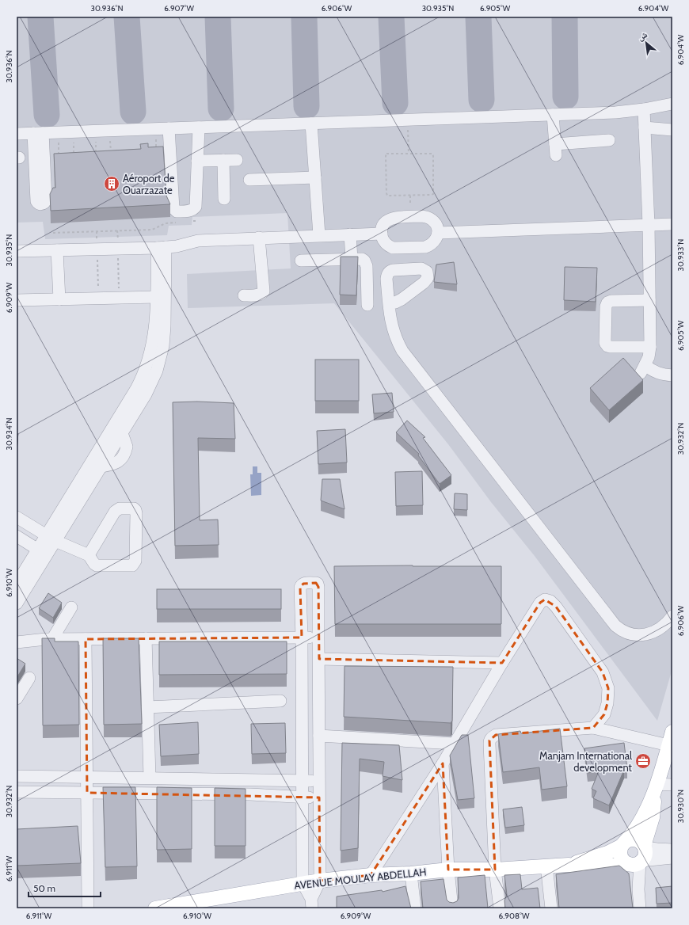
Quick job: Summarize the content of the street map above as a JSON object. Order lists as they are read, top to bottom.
{
  "streets": {
    "main road": ["AVENUE MOULAY ABDELLAH"]
  },
  "places": {
    "building": ["Aéroport de Ouarzazate"],
    "office": ["Manjam International development"]
  },
  "scale_bar": "50 m",
  "north": "top left",
  "coordinates": [
    "30.936°N",
    "6.907°W",
    "6.906°W",
    "30.935°N",
    "6.905°W",
    "6.904°W",
    "30.933°N",
    "6.909°W",
    "30.934°N",
    "30.932°N",
    "6.910°W",
    "30.930°N",
    "6.911°W",
    "6.908°W"
  ]
}
